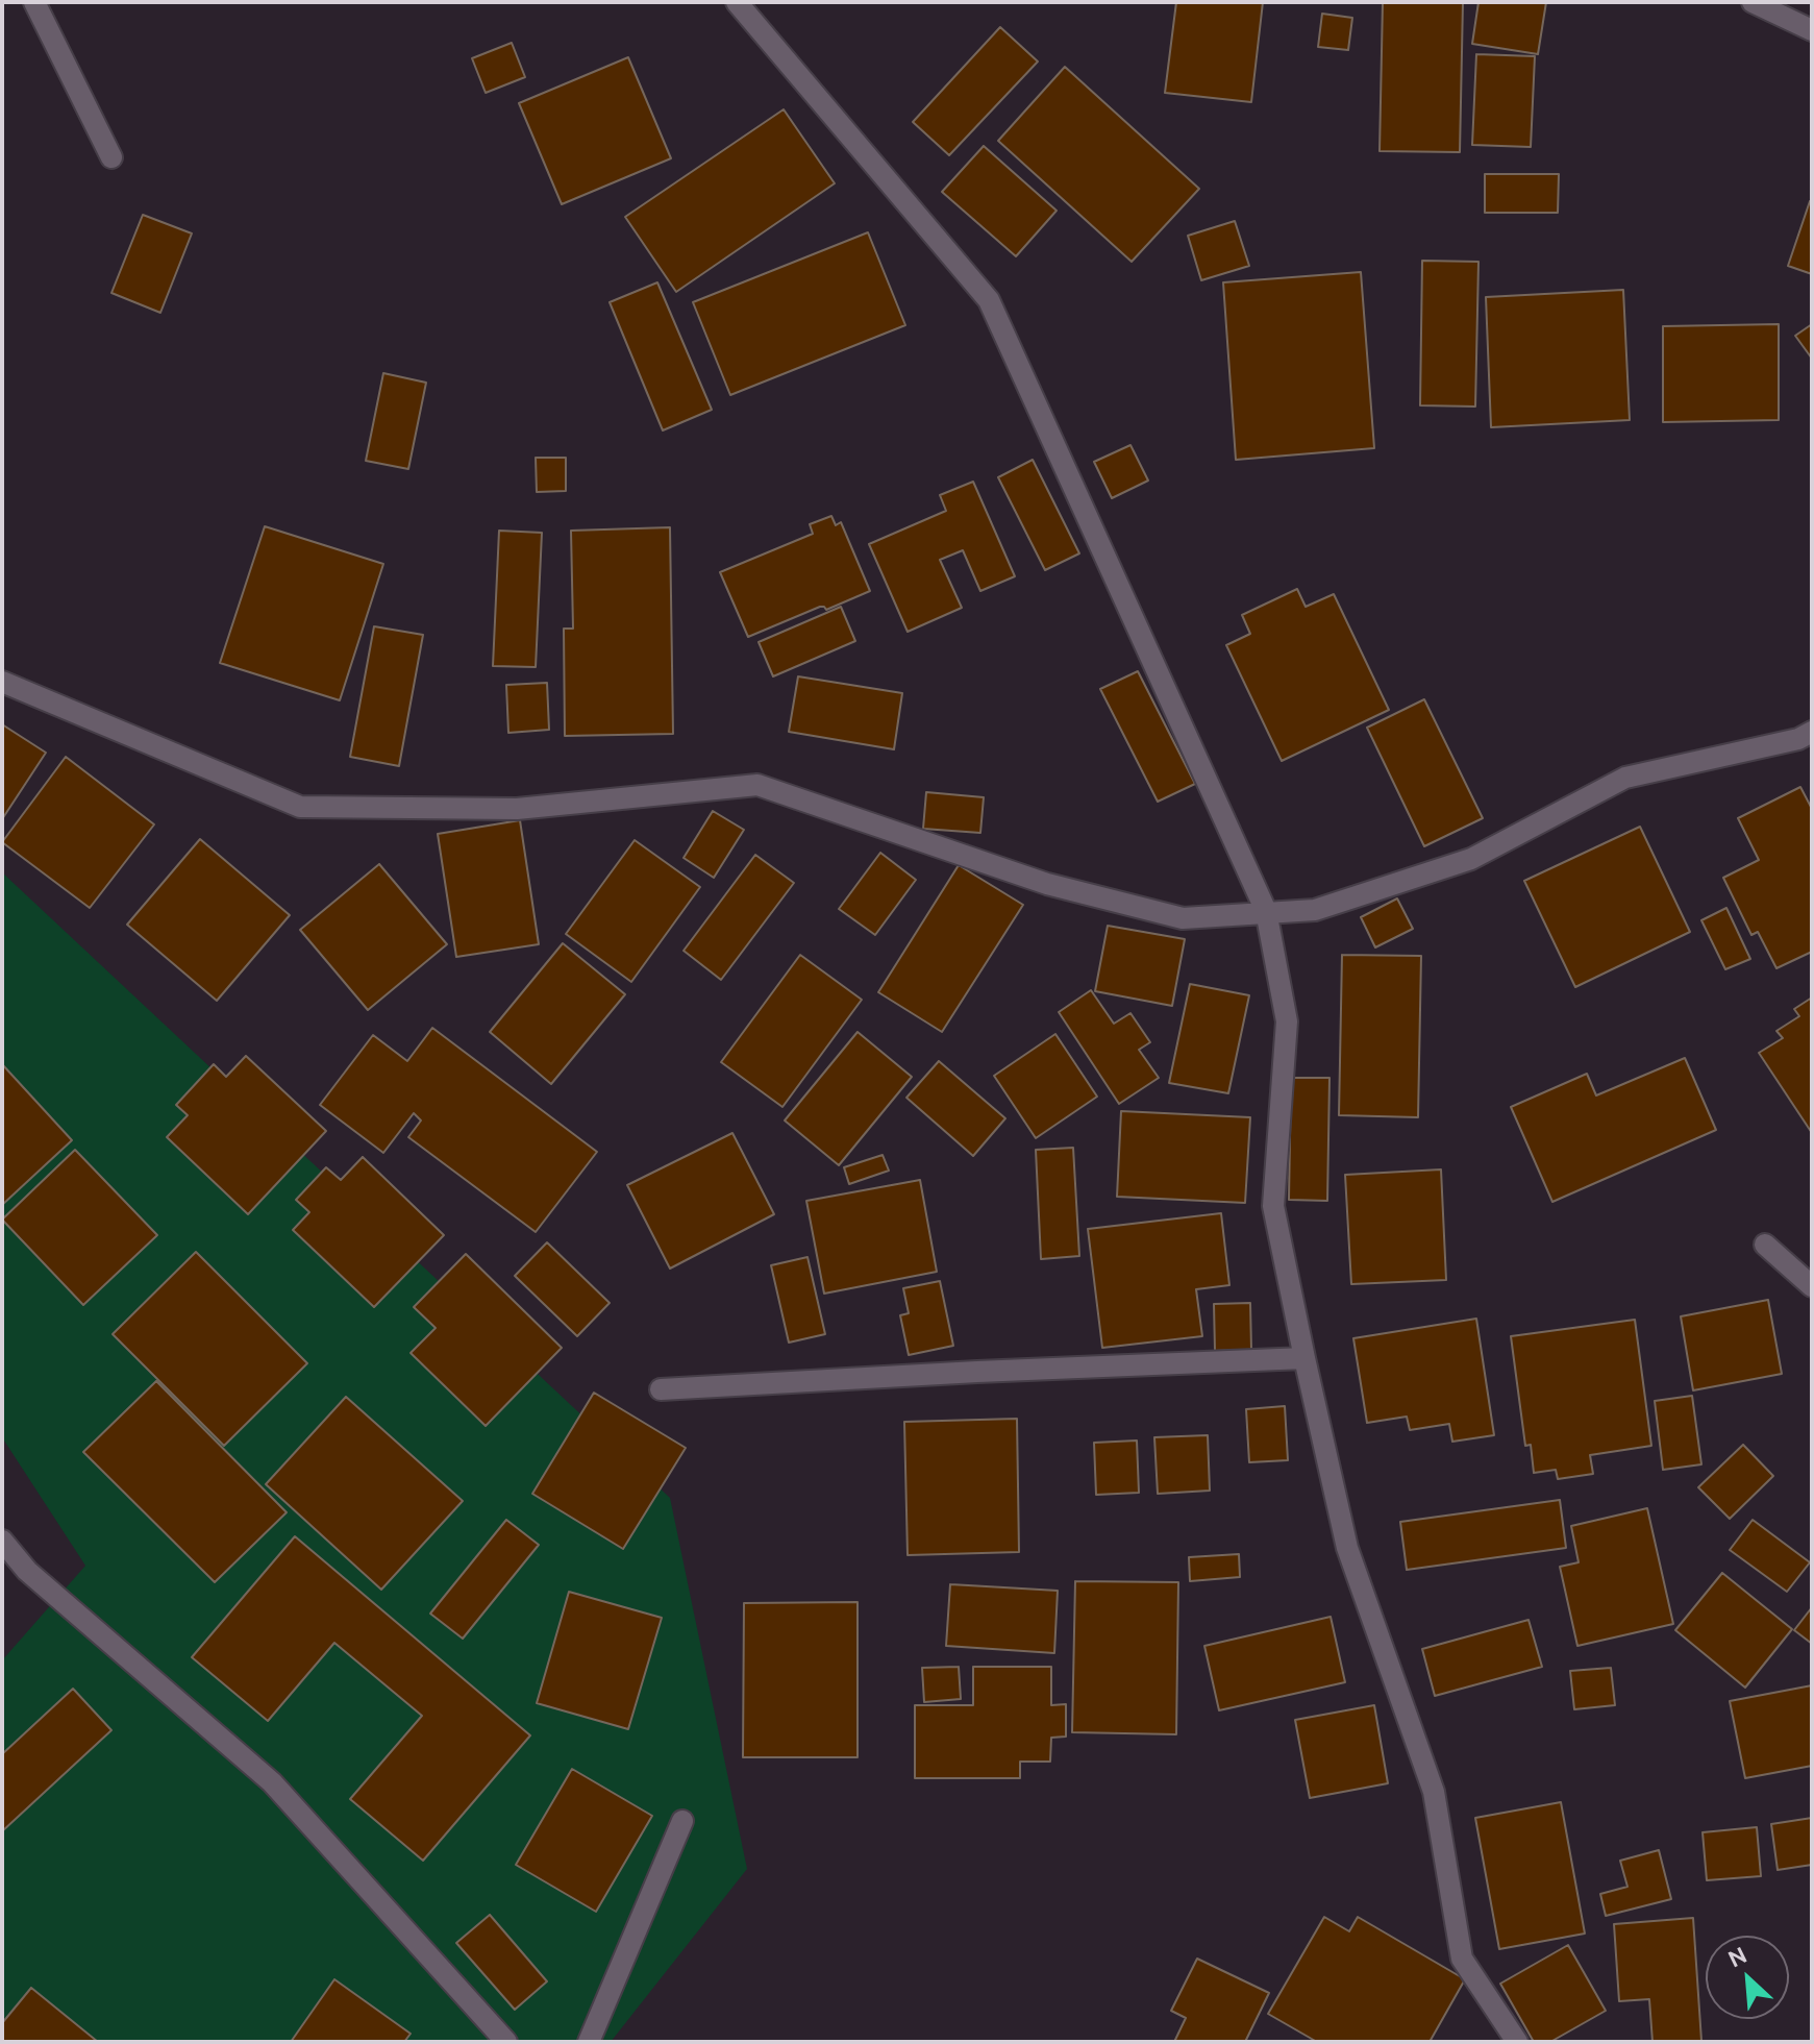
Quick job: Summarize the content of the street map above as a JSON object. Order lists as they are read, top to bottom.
{
  "north": "top left"
}
